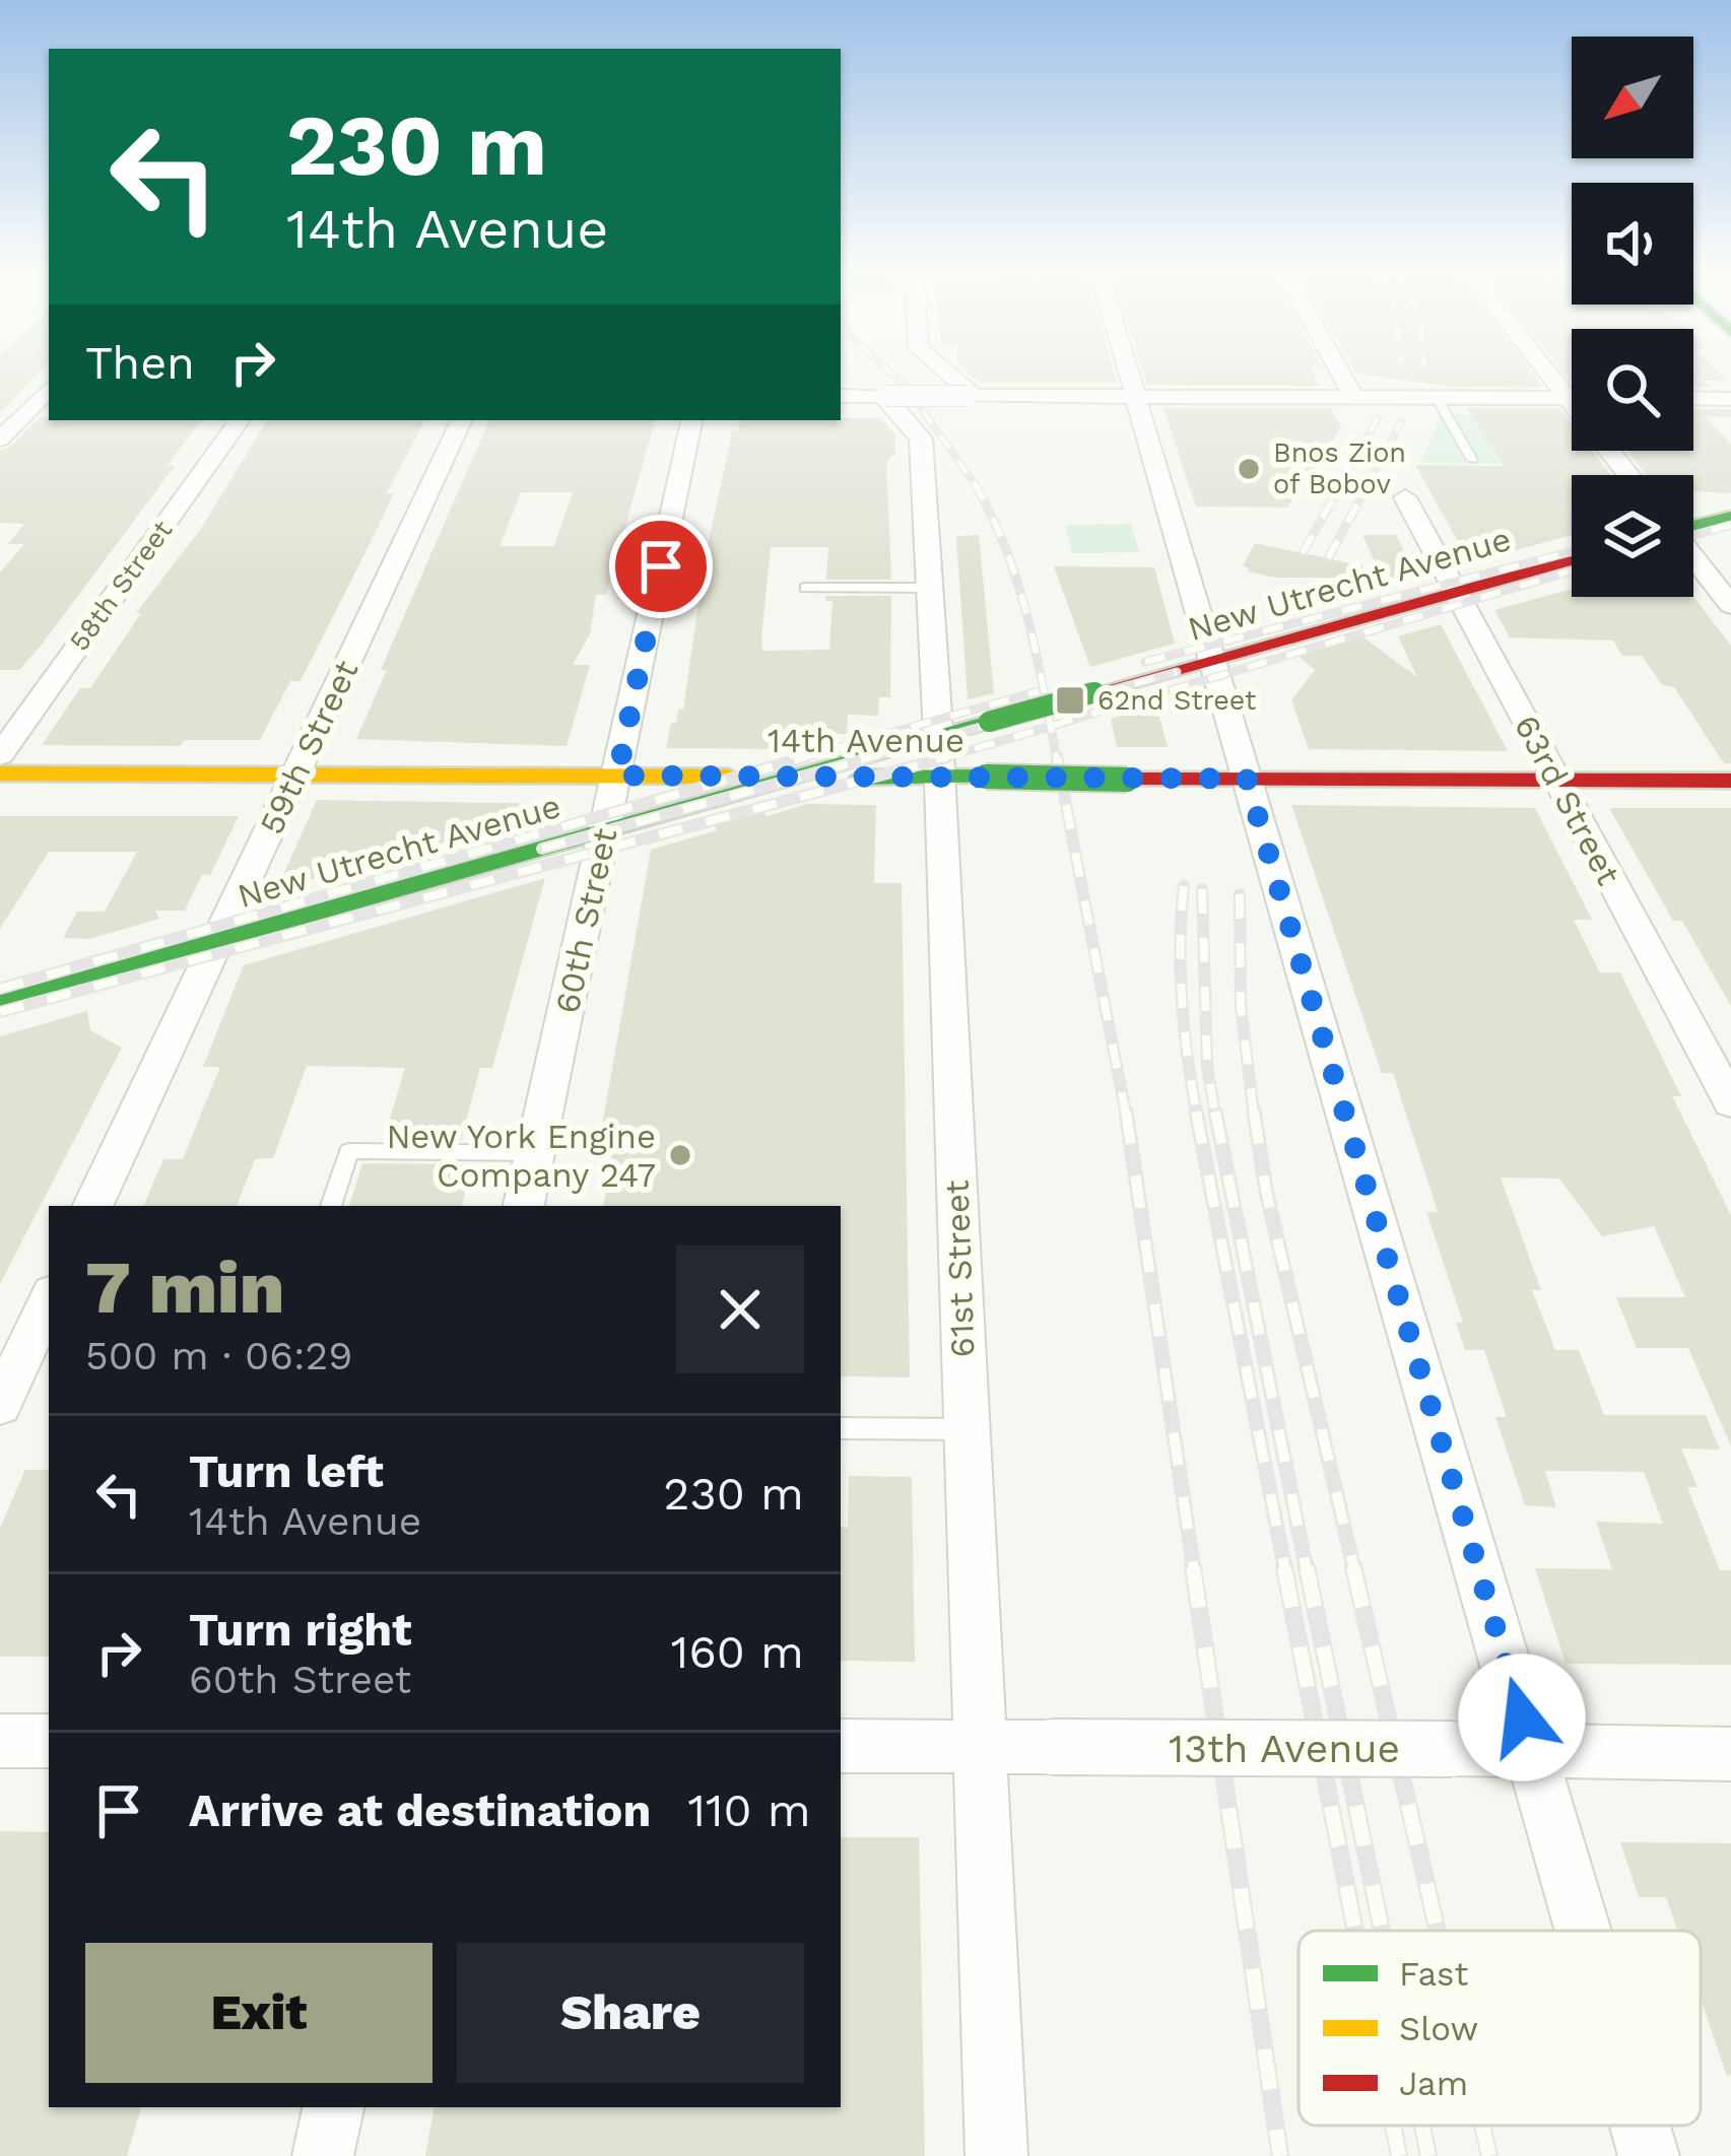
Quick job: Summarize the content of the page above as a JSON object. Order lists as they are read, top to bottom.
{
  "streets": {
    "main road": ["New Utrecht Avenue", "14th Avenue"],
    "street": [
      "58th Street",
      "59th Street",
      "63rd Street",
      "60th Street",
      "61st Street",
      "13th Avenue"
    ]
  },
  "crossings": [
    ["New Utrecht Avenue", "14th Avenue"],
    ["New Utrecht Avenue", "59th Street"],
    ["New Utrecht Avenue", "63rd Street"],
    ["New Utrecht Avenue", "60th Street"],
    ["New Utrecht Avenue", "61st Street"],
    ["14th Avenue", "59th Street"],
    ["14th Avenue", "63rd Street"],
    ["14th Avenue", "60th Street"],
    ["14th Avenue", "61st Street"],
    ["61st Street", "13th Avenue"]
  ],
  "places": {
    "other": ["Bnos Zion of Bobov", "New York Engine Company 247"],
    "transit": ["62nd Street"]
  },
  "legend": ["Fast", "Slow", "Jam"],
  "north": "bottom left",
  "page": {
    "turn": ["230 m", "14th Avenue"],
    "then": "Then",
    "heading": ["7 min", "500 m · 06:29"],
    "list": [
      {
        "name": "Turn left",
        "note": "14th Avenue",
        "value": "230 m"
      },
      {
        "name": "Turn right",
        "note": "60th Street",
        "value": "160 m"
      },
      {
        "name": "Arrive at destination",
        "value": "110 m"
      }
    ],
    "buttons": ["Exit", "Share"]
  }
}
